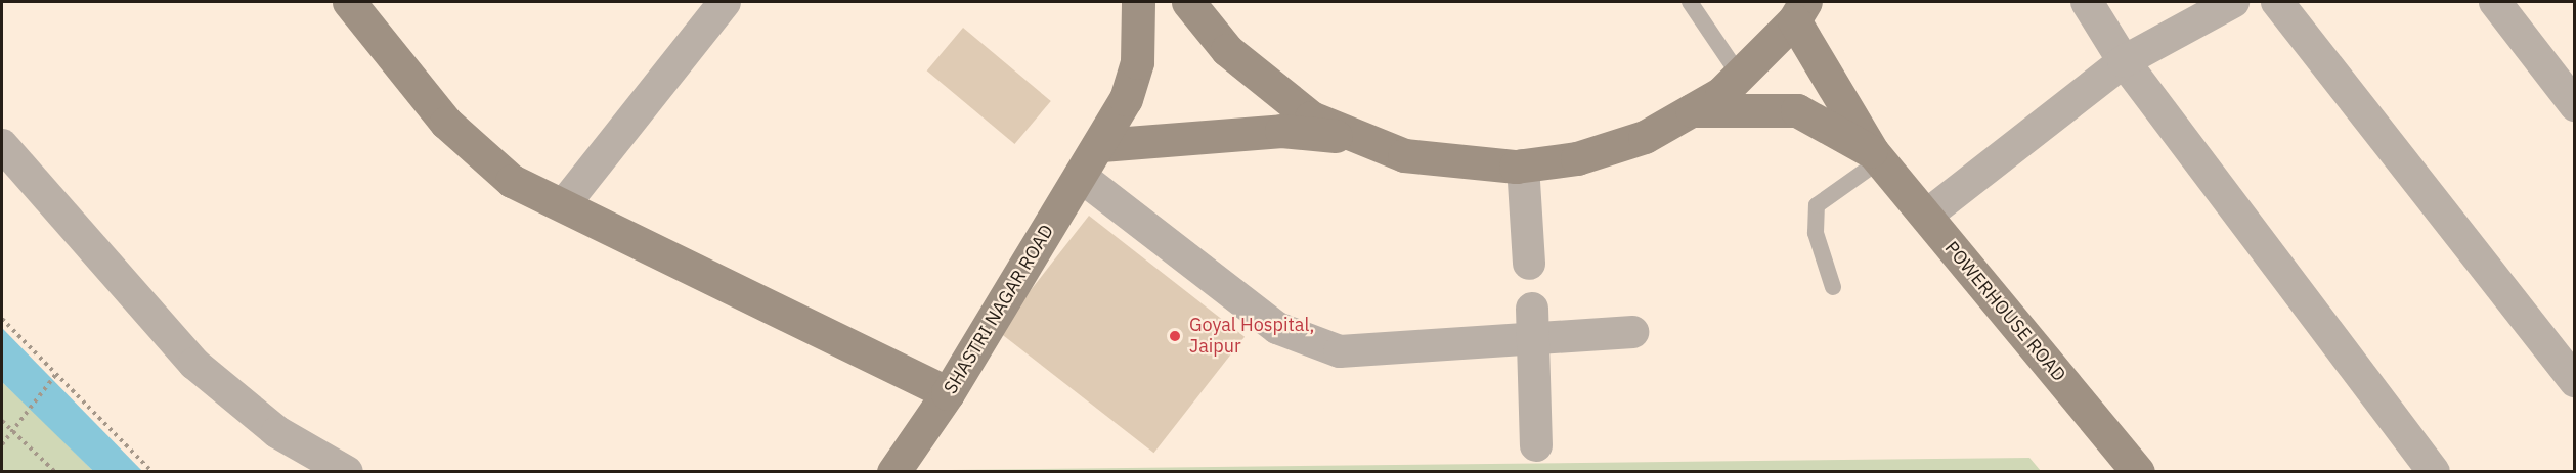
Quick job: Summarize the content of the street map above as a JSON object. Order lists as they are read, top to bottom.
{
  "streets": {
    "street": ["SHASTRI NAGAR ROAD", "POWERHOUSE ROAD"]
  },
  "places": ["Goyal Hospital, Jaipur"]
}
